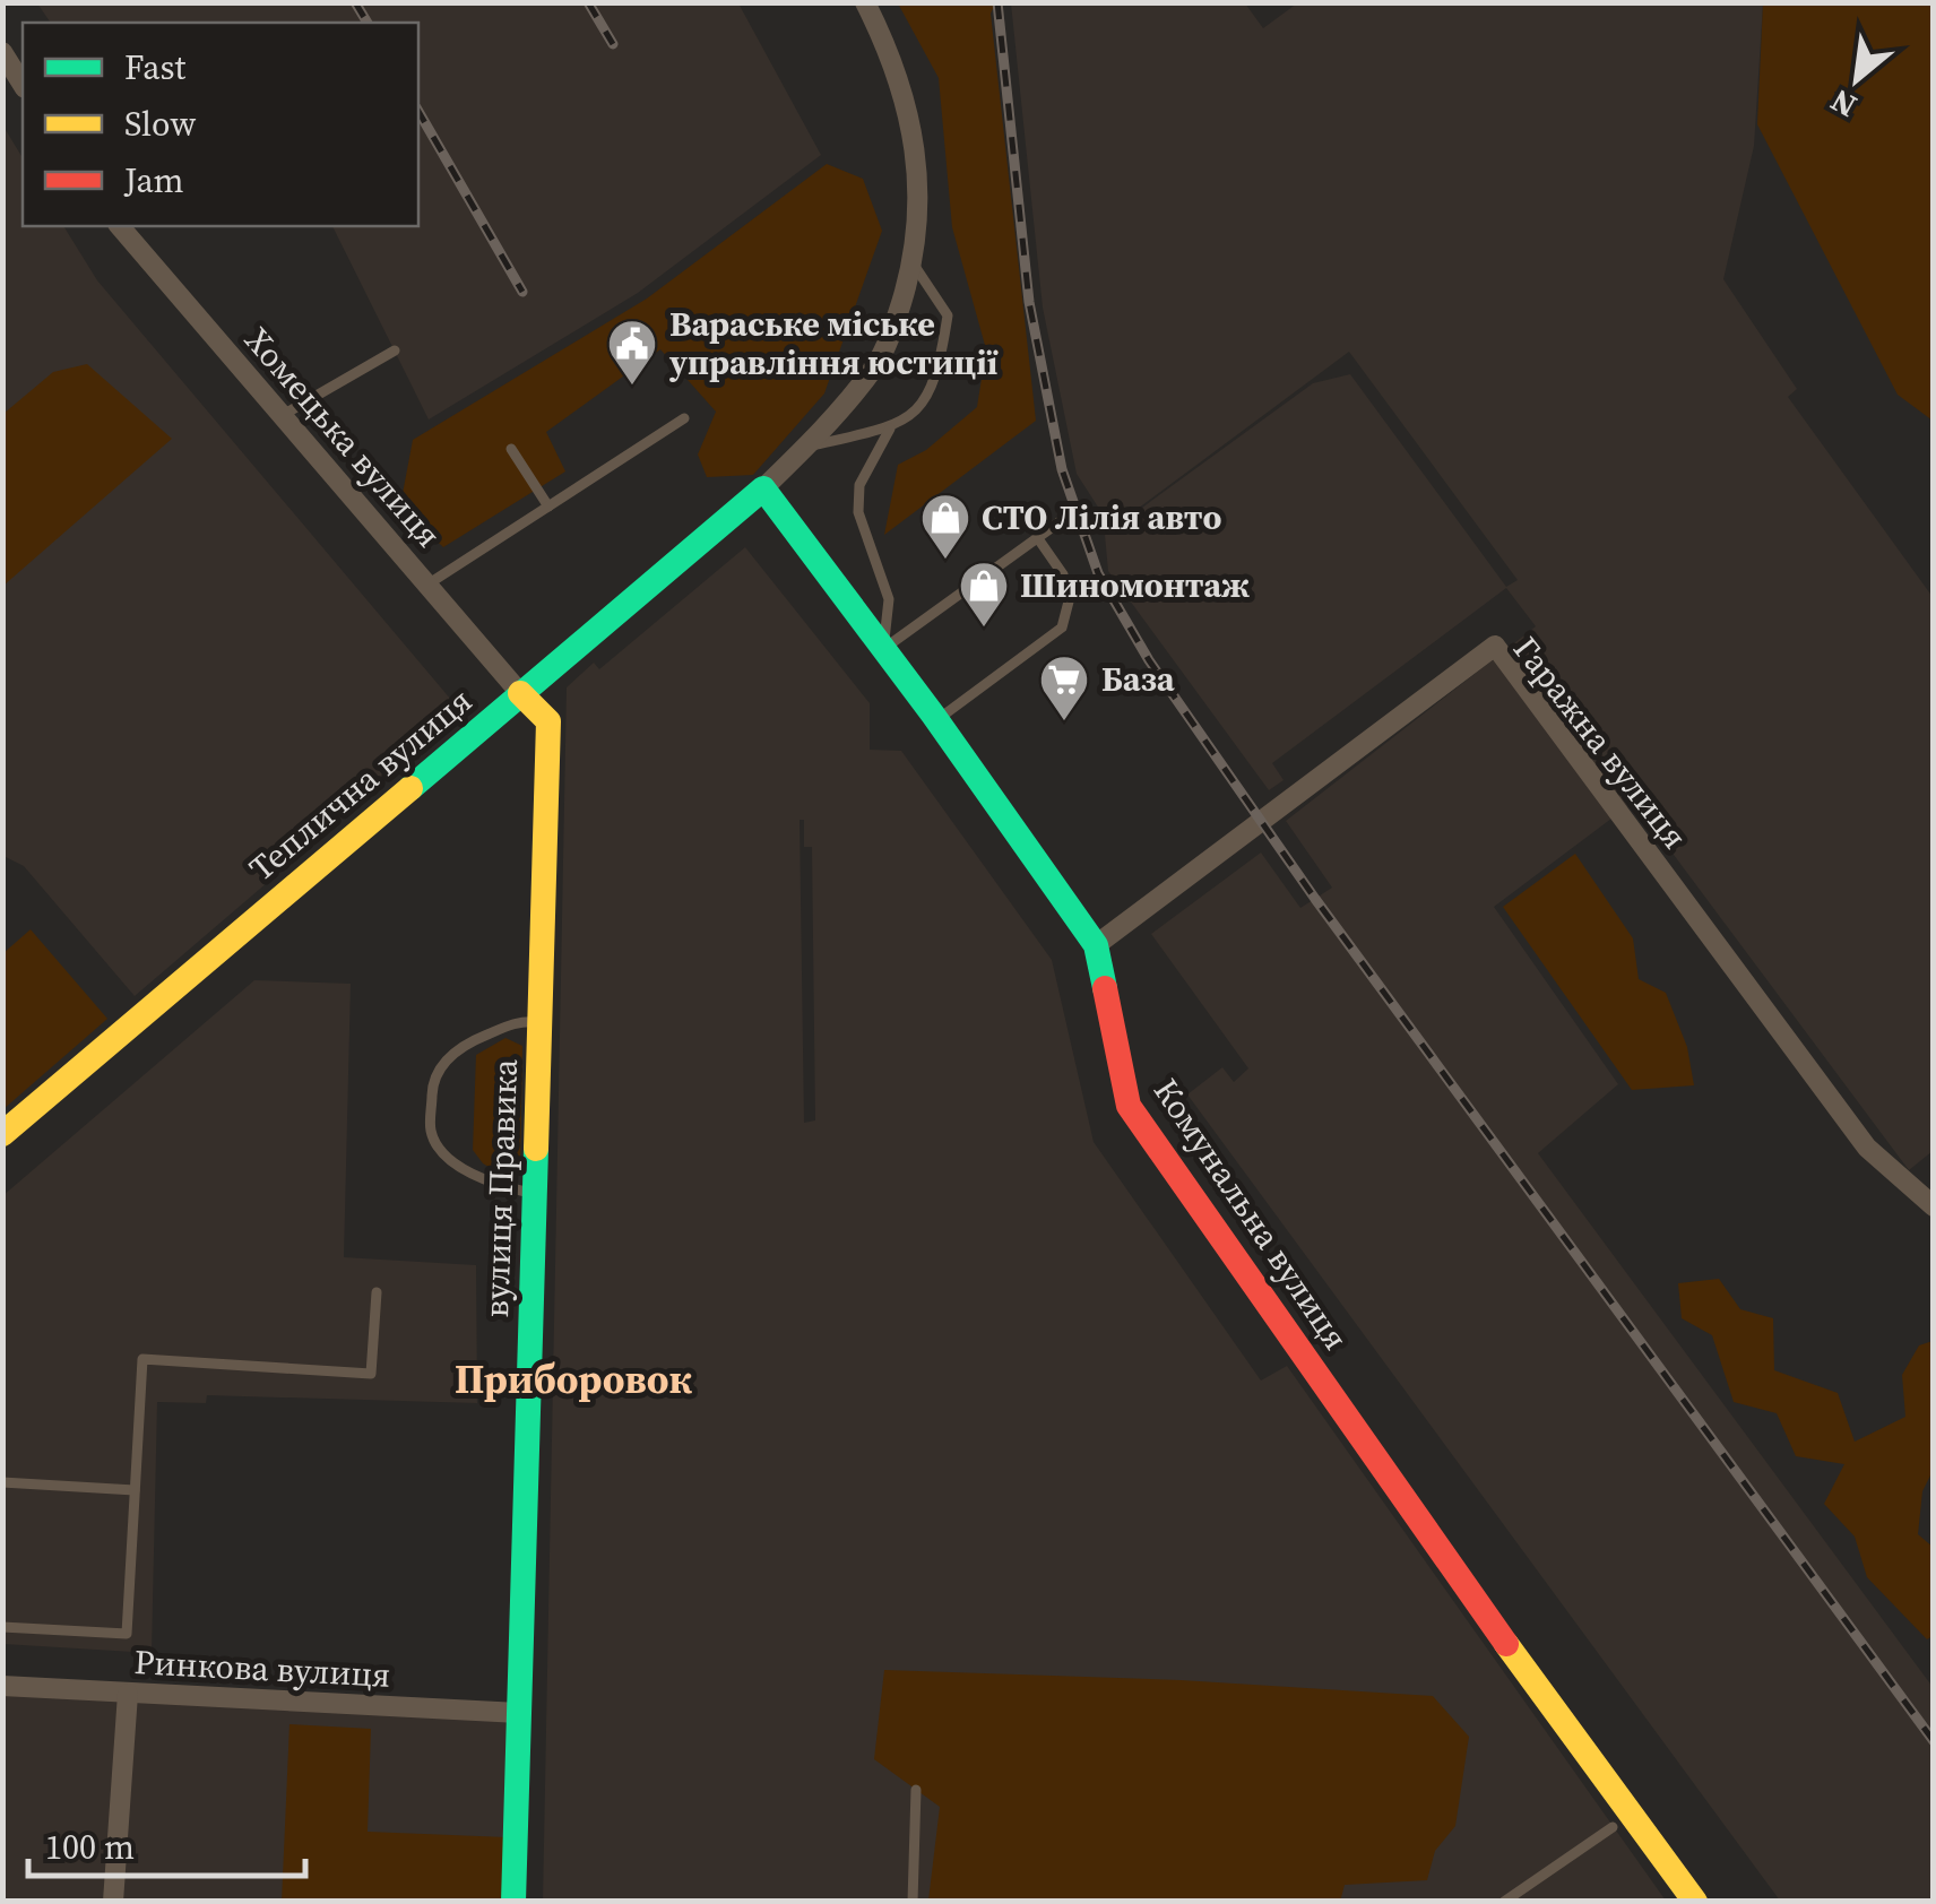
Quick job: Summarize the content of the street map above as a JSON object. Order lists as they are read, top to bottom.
{
  "streets": {
    "street": [
      "Хомецька вулиця",
      "Гаражна вулиця",
      "Теплична вулиця",
      "вулиця Правика",
      "Комунальна вулиця",
      "Ринкова вулиця"
    ]
  },
  "crossings": [
    ["Хомецька вулиця", "Теплична вулиця"],
    ["Хомецька вулиця", "вулиця Правика"],
    ["Гаражна вулиця", "Комунальна вулиця"],
    ["Теплична вулиця", "вулиця Правика"],
    ["Теплична вулиця", "Комунальна вулиця"],
    ["вулиця Правика", "Ринкова вулиця"]
  ],
  "districts": ["Приборовок"],
  "places": {
    "public building": ["Вараське міське управління юстиції"],
    "shop": ["СТО Лілія авто", "Шиномонтаж"],
    "supermarket": ["База"]
  },
  "legend": ["Fast", "Slow", "Jam"],
  "scale_bar": "100 m",
  "north": "bottom left"
}
